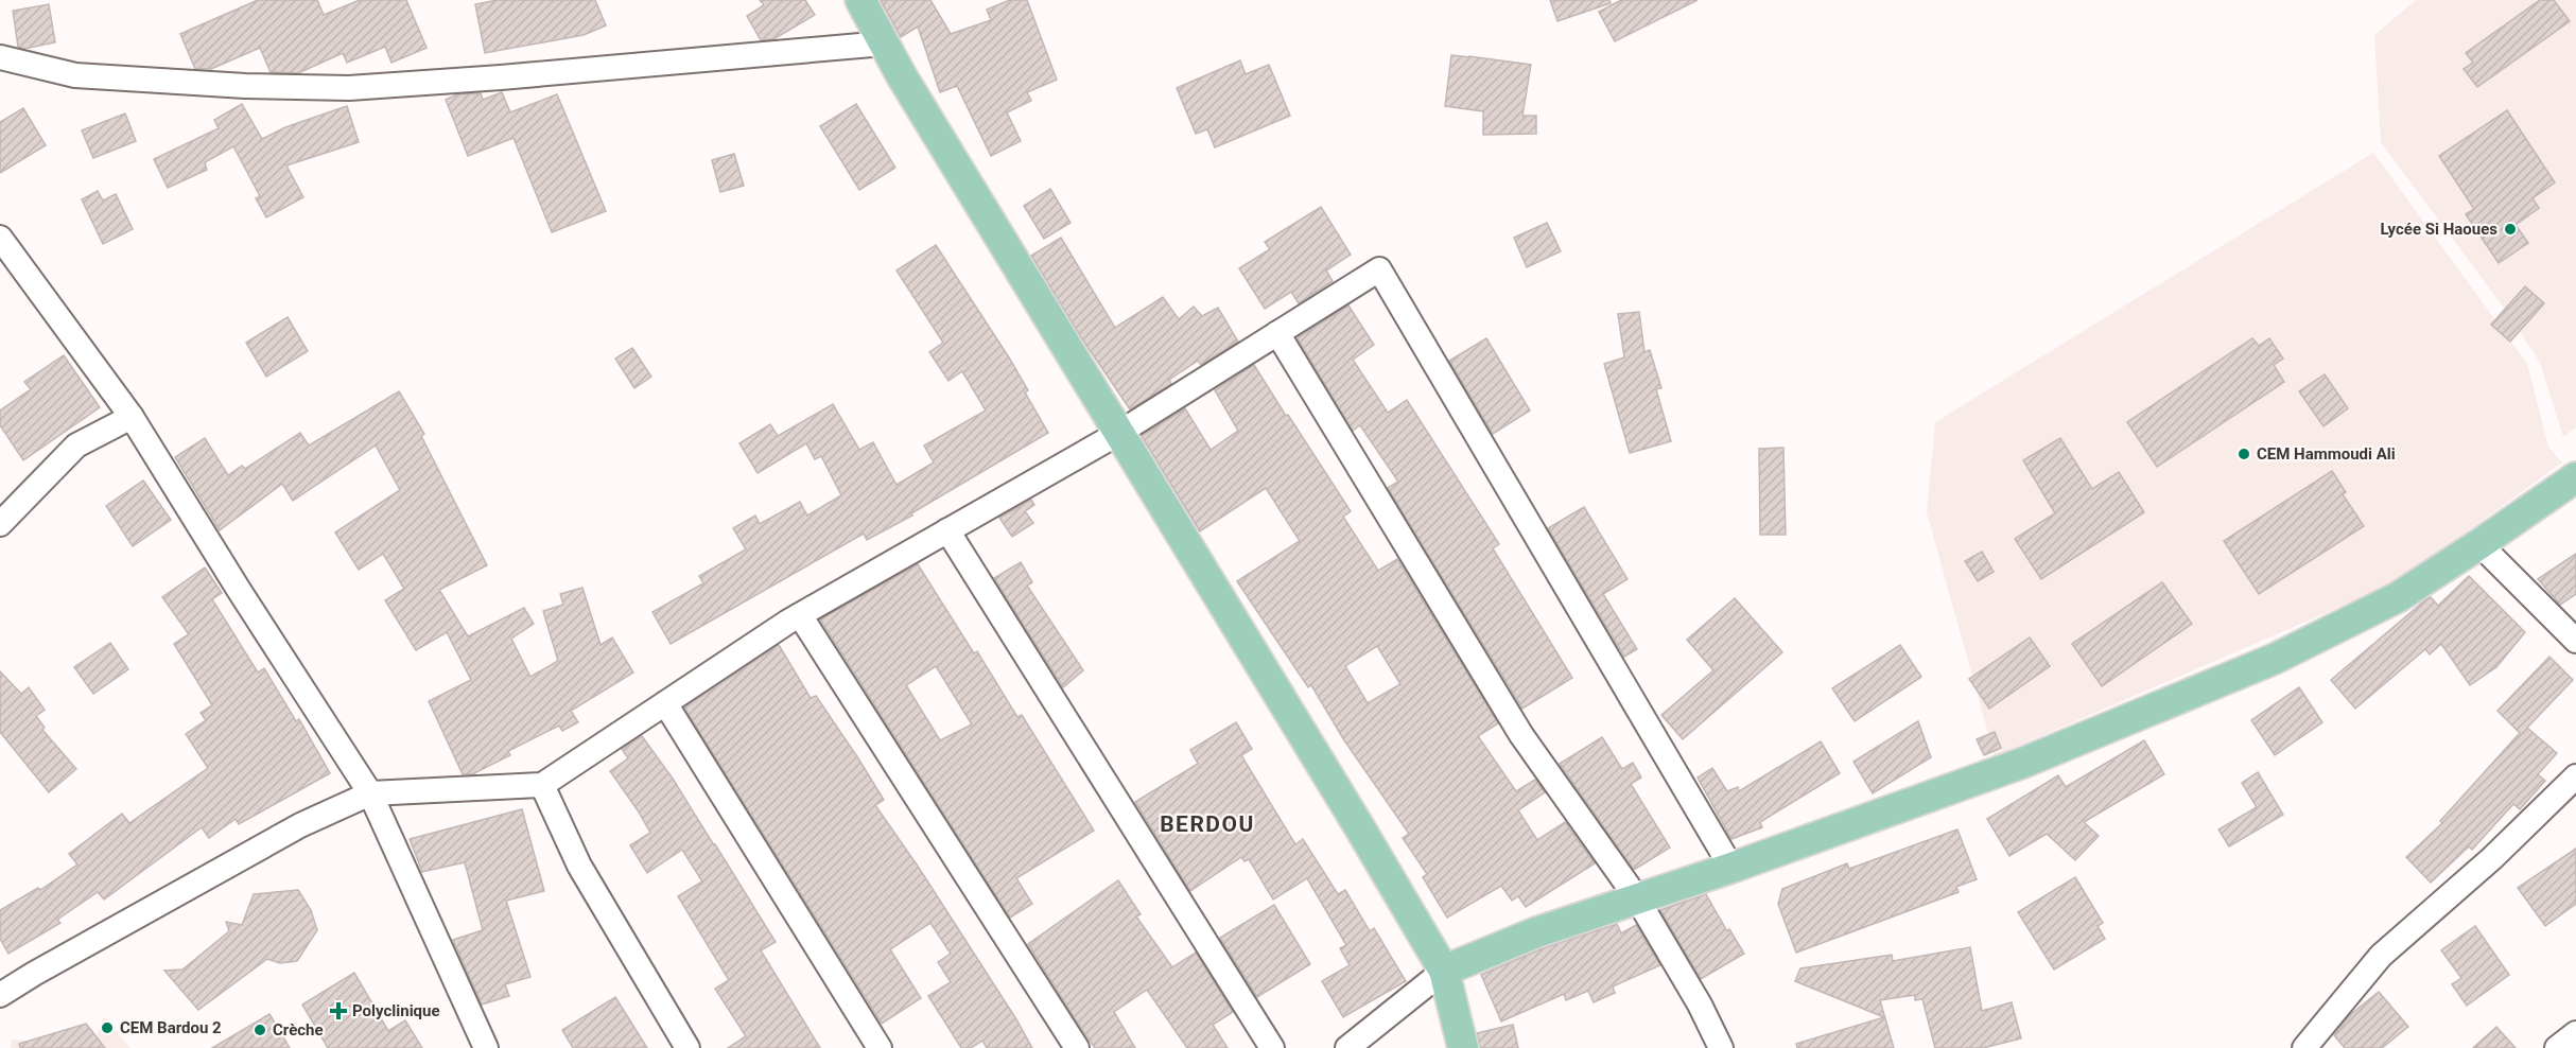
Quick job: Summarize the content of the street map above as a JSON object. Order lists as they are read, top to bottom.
{
  "districts": ["BERDOU"],
  "places": {
    "other": [
      "Lycée Si Haoues",
      "CEM Hammoudi Ali",
      "CEM Bardou 2",
      "Crèche"
    ],
    "health": ["Polyclinique"]
  }
}
